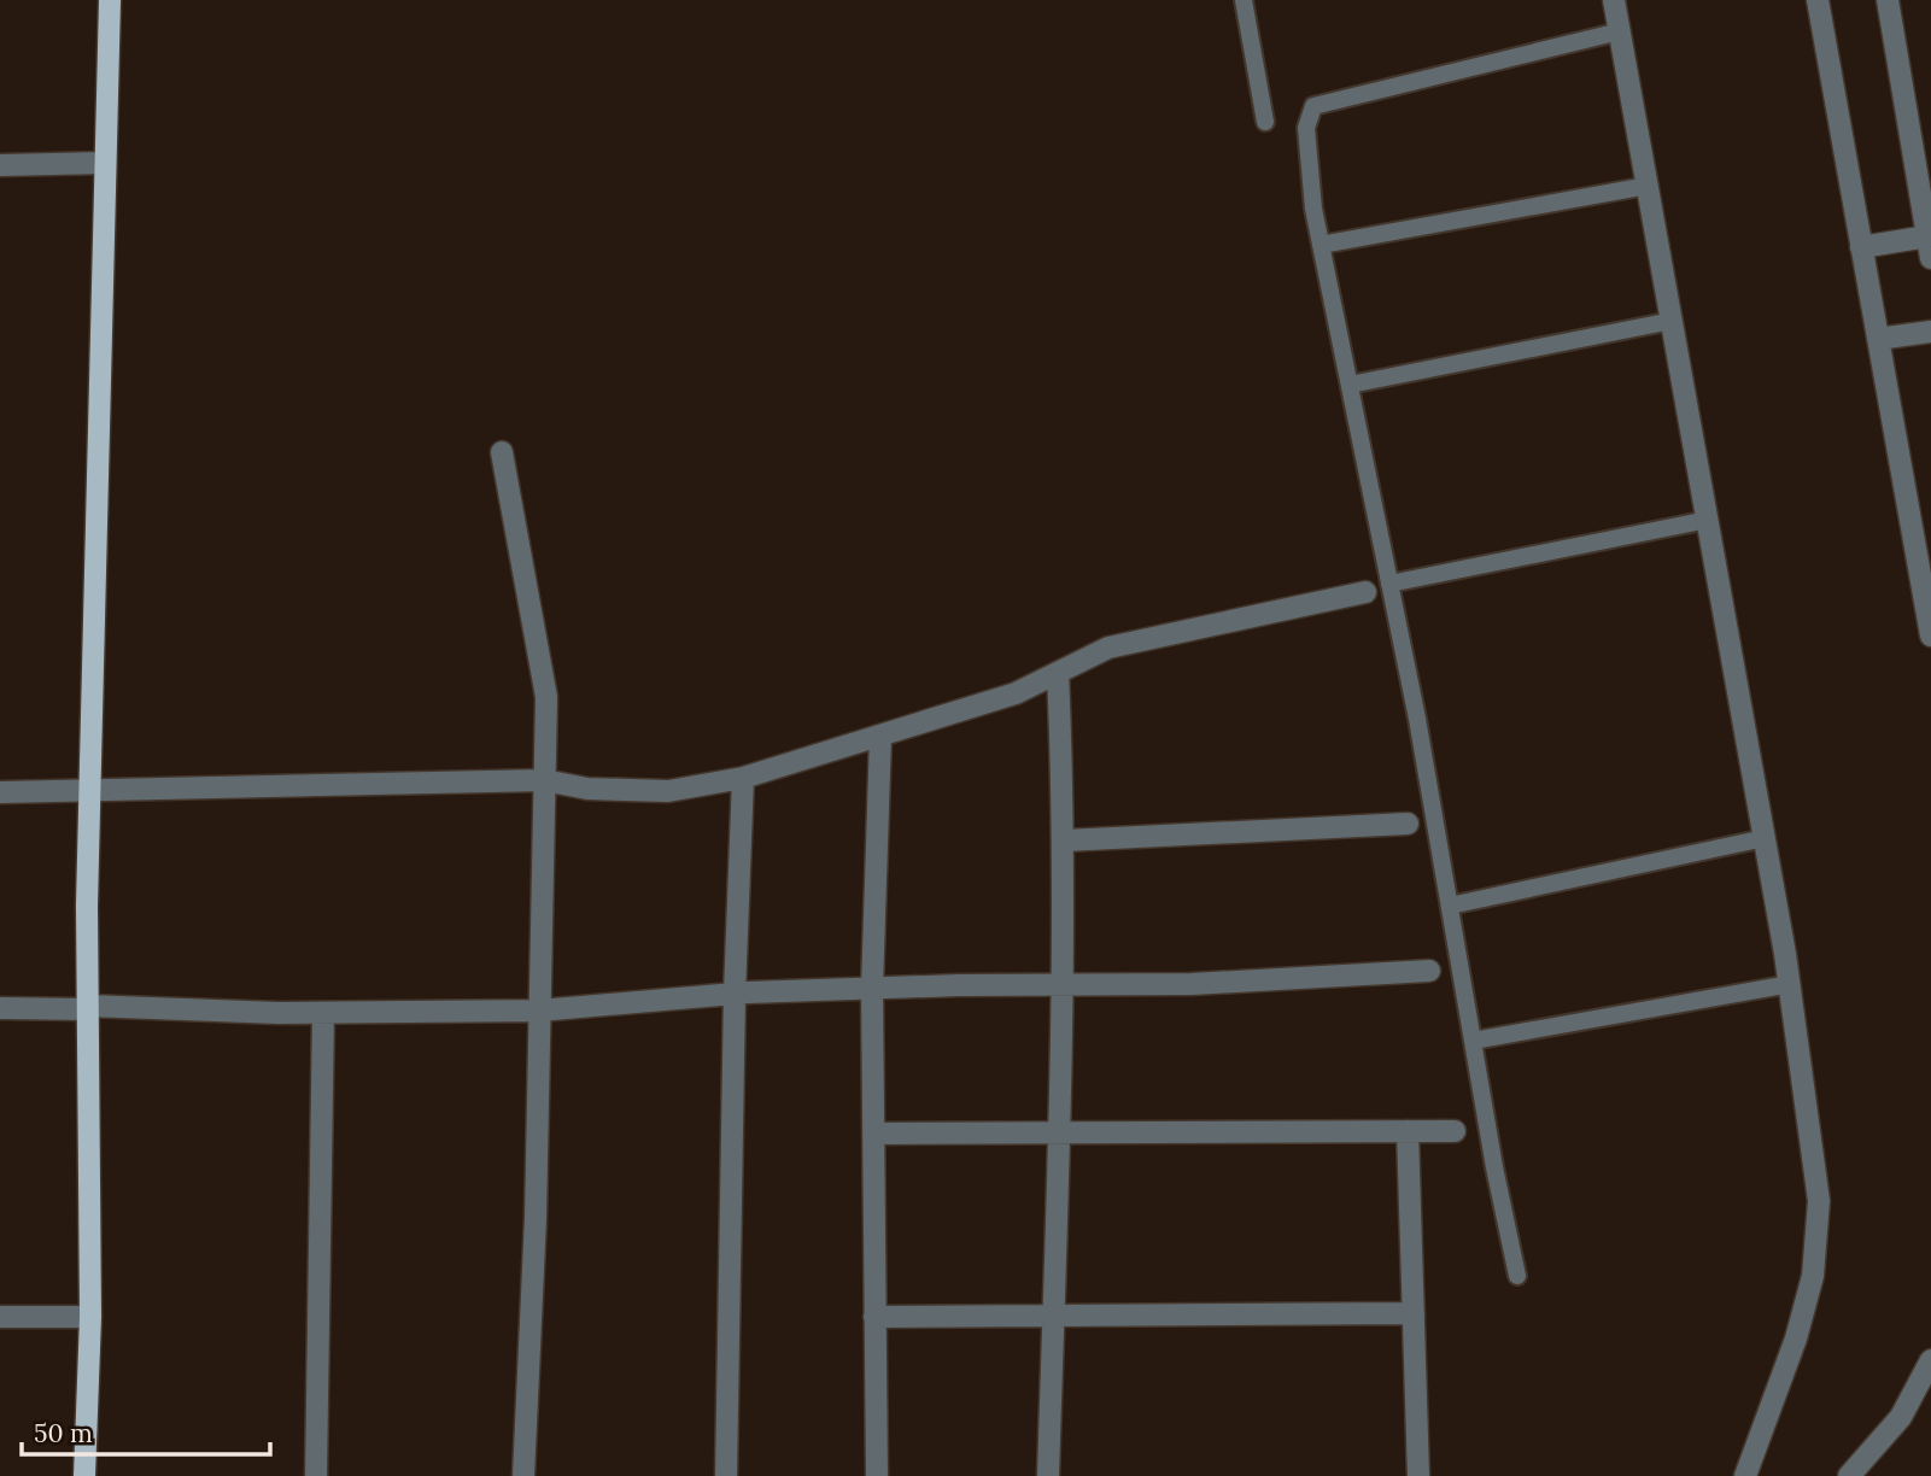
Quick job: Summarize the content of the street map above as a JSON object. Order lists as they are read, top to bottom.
{
  "scale_bar": "50 m"
}
